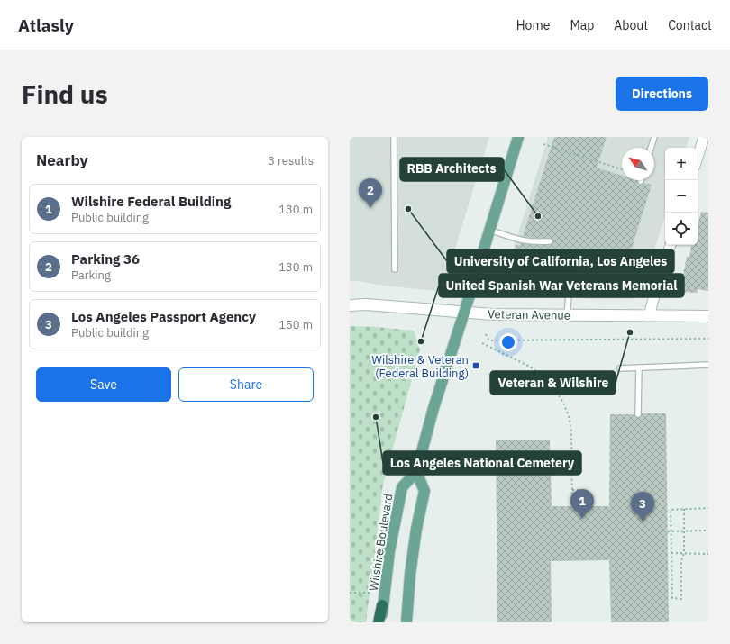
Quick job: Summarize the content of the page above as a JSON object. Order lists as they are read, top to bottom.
{
  "streets": {
    "main road": ["Wilshire Boulevard"],
    "street": ["Veteran Avenue"]
  },
  "crossings": [
    ["Veteran Avenue", "Wilshire Boulevard"]
  ],
  "places": {
    "other": [
      "University of California, Los Angeles",
      "RBB Architects",
      "Veteran & Wilshire",
      "United Spanish War Veterans Memorial",
      "Los Angeles National Cemetery"
    ],
    "transit": ["Wilshire & Veteran (Federal Building)"]
  },
  "north": "top left",
  "page": {
    "header": "Atlasly",
    "nav": [
      "Home",
      "Map",
      "About",
      "Contact"
    ],
    "buttons": [
      "Directions",
      ["Save", "Share"]
    ],
    "title": "Find us",
    "heading": ["Nearby", "3 results"],
    "map_buttons": ["+", "−"],
    "pins": ["2", "1", "3"],
    "list": [
      {
        "mark": "1",
        "name": "Wilshire Federal Building",
        "note": "Public building",
        "value": "130 m"
      },
      {
        "mark": "2",
        "name": "Parking 36",
        "note": "Parking",
        "value": "130 m"
      },
      {
        "mark": "3",
        "name": "Los Angeles Passport Agency",
        "note": "Public building",
        "value": "150 m"
      }
    ]
  }
}
